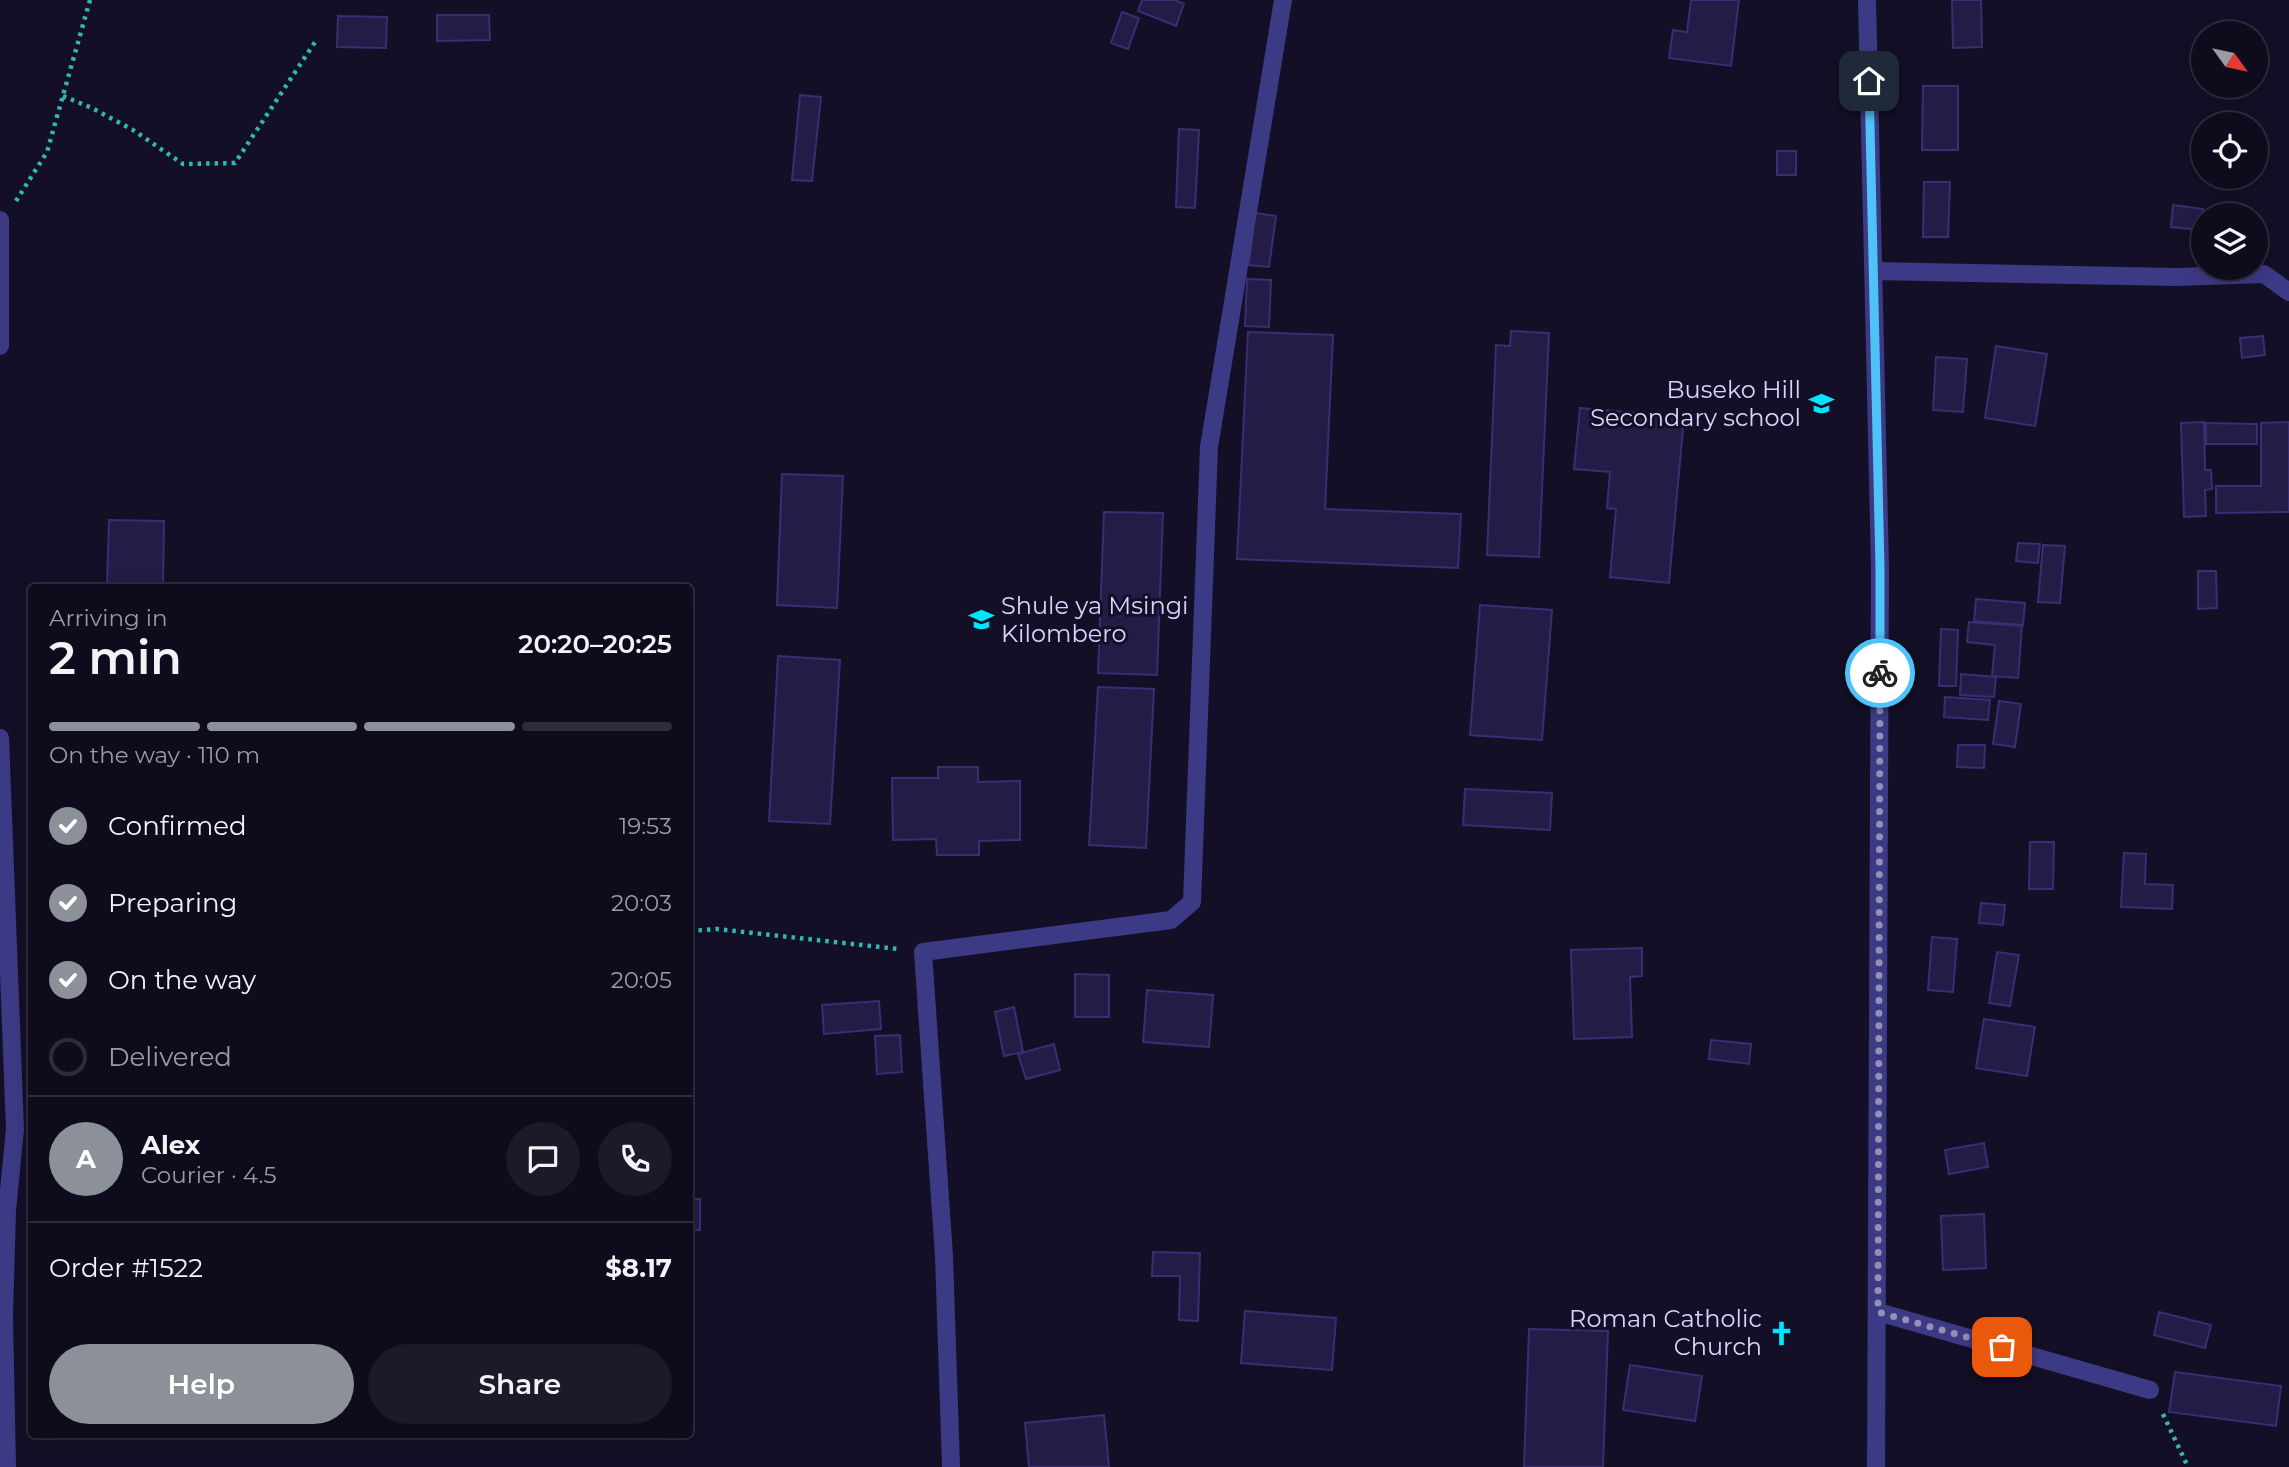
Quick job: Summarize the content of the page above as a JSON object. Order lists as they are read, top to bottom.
{
  "places": {
    "school or university": ["Buseko Hill Secondary school", "Shule ya Msingi Kilombero"],
    "church": ["Roman Catholic Church"]
  },
  "north": "bottom right",
  "page": {
    "heading": ["2 min", "Arriving in", "20:20–20:25"],
    "panel": [
      "Alex",
      "Courier · 4.5",
      "Order #1522",
      "$8.17"
    ],
    "bar": "On the way · 110 m",
    "list": [
      ["Confirmed", "19:53"],
      ["Preparing", "20:03"],
      ["On the way", "20:05"],
      "Delivered"
    ],
    "round": "A",
    "buttons": ["Help", "Share"]
  }
}
